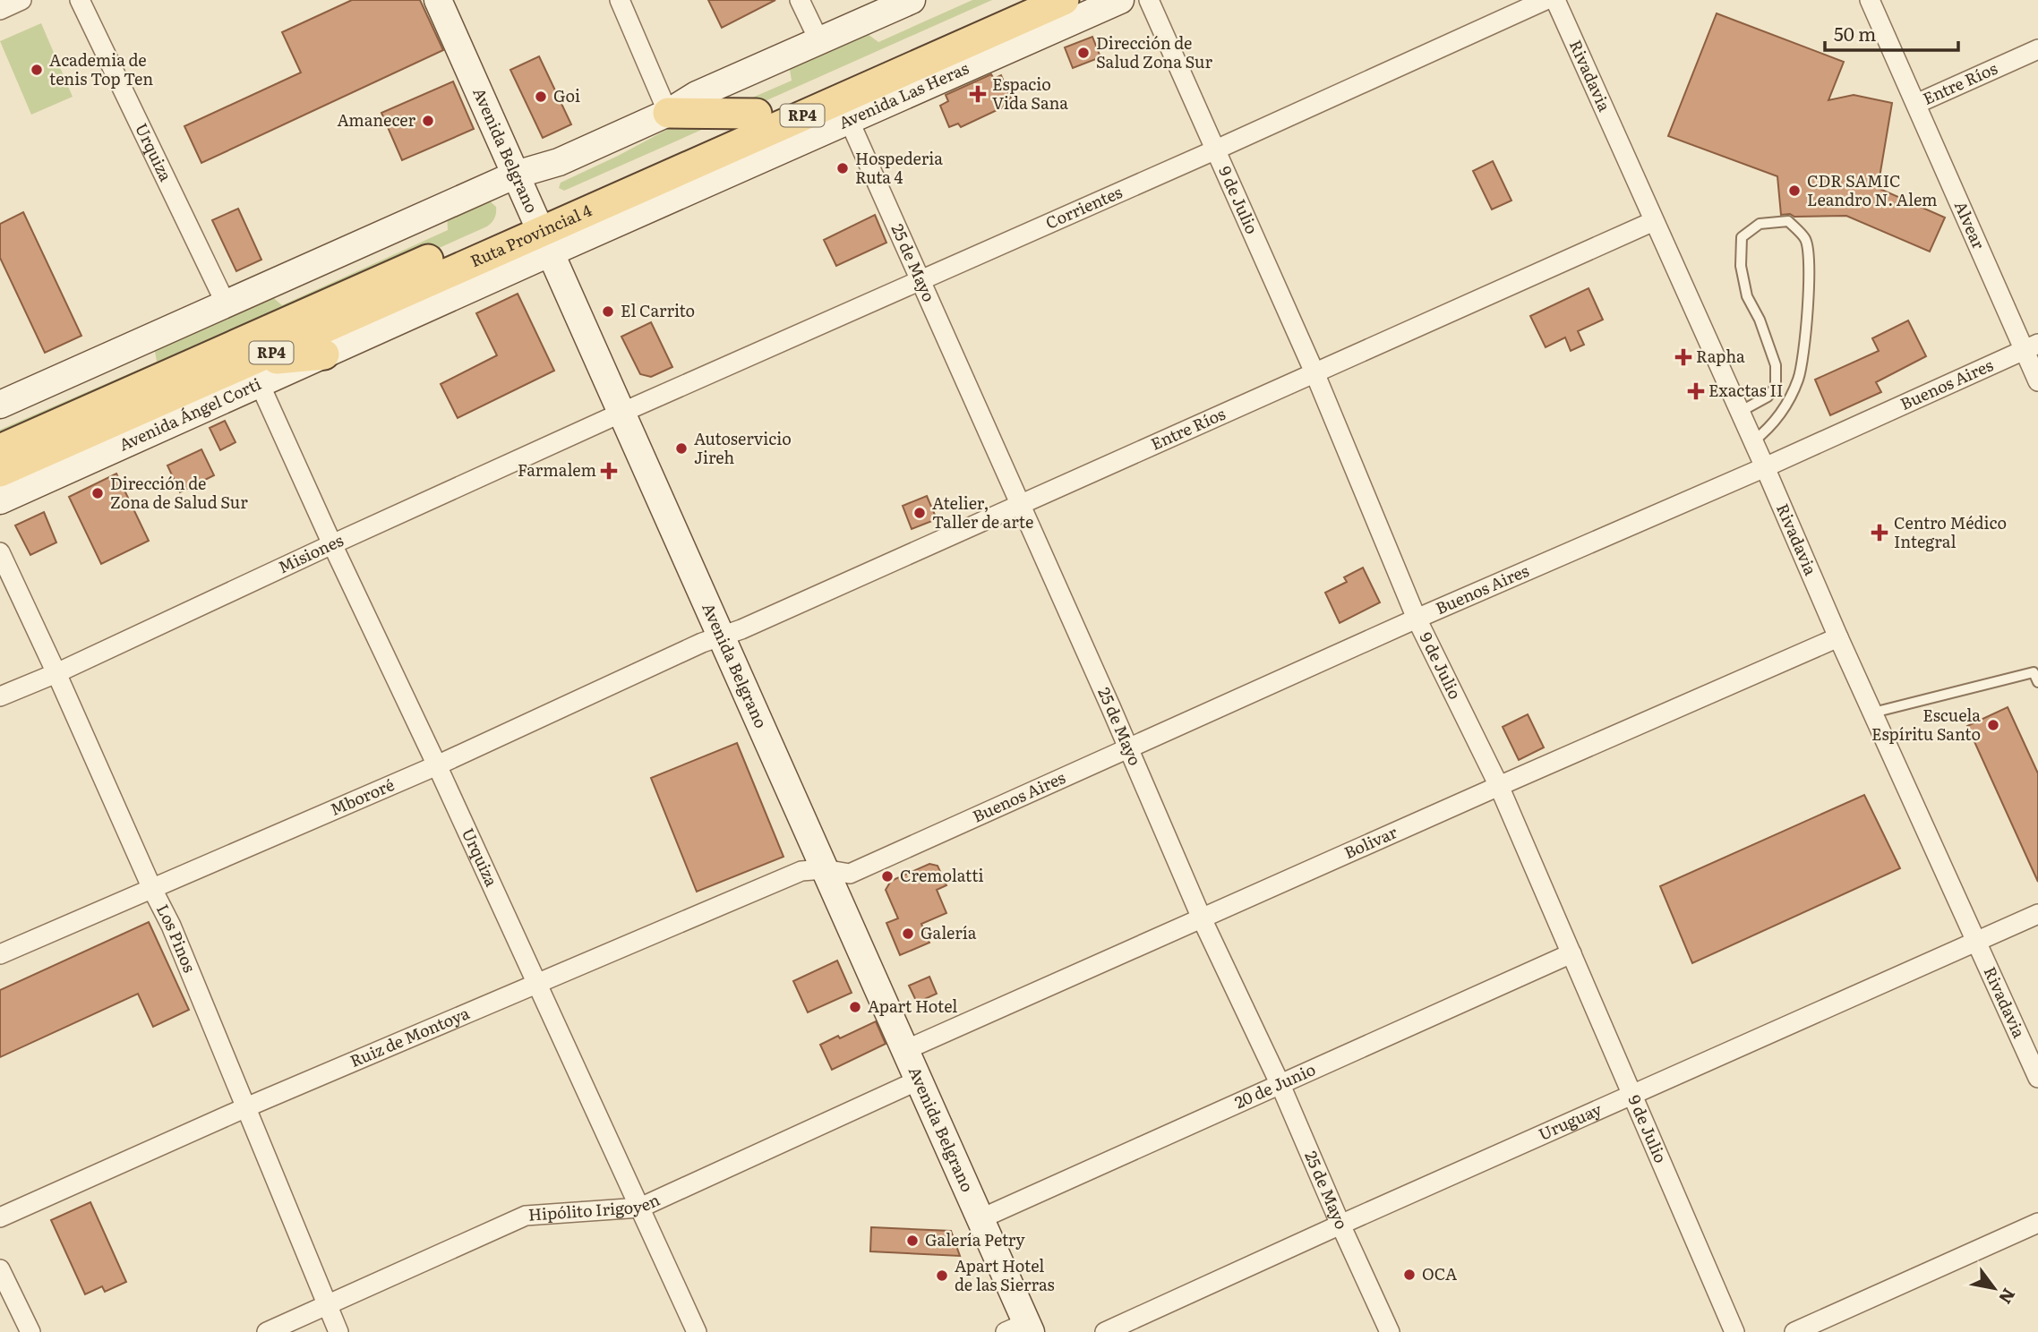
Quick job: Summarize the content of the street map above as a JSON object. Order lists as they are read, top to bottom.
{
  "streets": {
    "main road": [
      "Avenida Las Heras",
      "RP4",
      "Avenida Belgrano",
      "Ruta Provincial 4",
      "Avenida Ángel Corti"
    ],
    "street": [
      "Rivadavia",
      "Entre Ríos",
      "Urquiza",
      "9 de Julio",
      "Corrientes",
      "Alvear",
      "25 de Mayo",
      "Buenos Aires",
      "Misiones",
      "Mbororé",
      "Bolivar",
      "Los Pinos",
      "Ruiz de Montoya",
      "20 de Junio",
      "Uruguay",
      "Hipólito Irigoyen"
    ]
  },
  "crossings": [
    ["Rivadavia", "Entre Ríos"],
    ["Rivadavia", "Buenos Aires"],
    ["Rivadavia", "Bolivar"],
    ["Rivadavia", "Uruguay"],
    ["Entre Ríos", "Avenida Belgrano"],
    ["Entre Ríos", "9 de Julio"],
    ["Entre Ríos", "Alvear"],
    ["Entre Ríos", "25 de Mayo"],
    ["Entre Ríos", "Mbororé"],
    ["Avenida Las Heras", "Avenida Belgrano"],
    ["Avenida Las Heras", "Ruta Provincial 4"],
    ["Avenida Las Heras", "25 de Mayo"],
    ["Avenida Belgrano", "Corrientes"],
    ["Avenida Belgrano", "Ruta Provincial 4"],
    ["Avenida Belgrano", "Buenos Aires"],
    ["Avenida Belgrano", "Misiones"],
    ["Avenida Belgrano", "Mbororé"],
    ["Avenida Belgrano", "Bolivar"],
    ["Avenida Belgrano", "Ruiz de Montoya"],
    ["Avenida Belgrano", "20 de Junio"],
    ["Avenida Belgrano", "Hipólito Irigoyen"],
    ["Urquiza", "Ruta Provincial 4"],
    ["Urquiza", "Avenida Ángel Corti"],
    ["Urquiza", "Misiones"],
    ["Urquiza", "Mbororé"],
    ["Urquiza", "Ruiz de Montoya"],
    ["Urquiza", "Hipólito Irigoyen"],
    ["9 de Julio", "Corrientes"],
    ["9 de Julio", "Buenos Aires"],
    ["9 de Julio", "Bolivar"],
    ["9 de Julio", "20 de Junio"],
    ["9 de Julio", "Uruguay"],
    ["Corrientes", "25 de Mayo"],
    ["Corrientes", "Misiones"],
    ["Alvear", "Buenos Aires"],
    ["Ruta Provincial 4", "Avenida Ángel Corti"],
    ["25 de Mayo", "Buenos Aires"],
    ["25 de Mayo", "Bolivar"],
    ["25 de Mayo", "20 de Junio"],
    ["25 de Mayo", "Uruguay"],
    ["Buenos Aires", "Ruiz de Montoya"],
    ["Misiones", "Los Pinos"],
    ["Mbororé", "Los Pinos"],
    ["Los Pinos", "Ruiz de Montoya"],
    ["Los Pinos", "Hipólito Irigoyen"]
  ],
  "places": {
    "other": [
      "Dirección de Salud Zona Sur",
      "Academia de tenis Top Ten",
      "Goi",
      "Amanecer",
      "Hospederia Ruta 4",
      "CDR SAMIC Leandro N. Alem",
      "El Carrito",
      "Autoservicio Jireh",
      "Dirección de Zona de Salud Sur",
      "Atelier, Taller de arte",
      "Escuela Espíritu Santo",
      "Cremolatti",
      "Galería",
      "Apart Hotel",
      "Galería Petry",
      "OCA",
      "Apart Hotel de las Sierras"
    ],
    "health": [
      "Espacio Vida Sana",
      "Rapha",
      "Exactas II",
      "Farmalem",
      "Centro Médico Integral"
    ]
  },
  "scale_bar": "50 m",
  "north": "bottom right"
}
